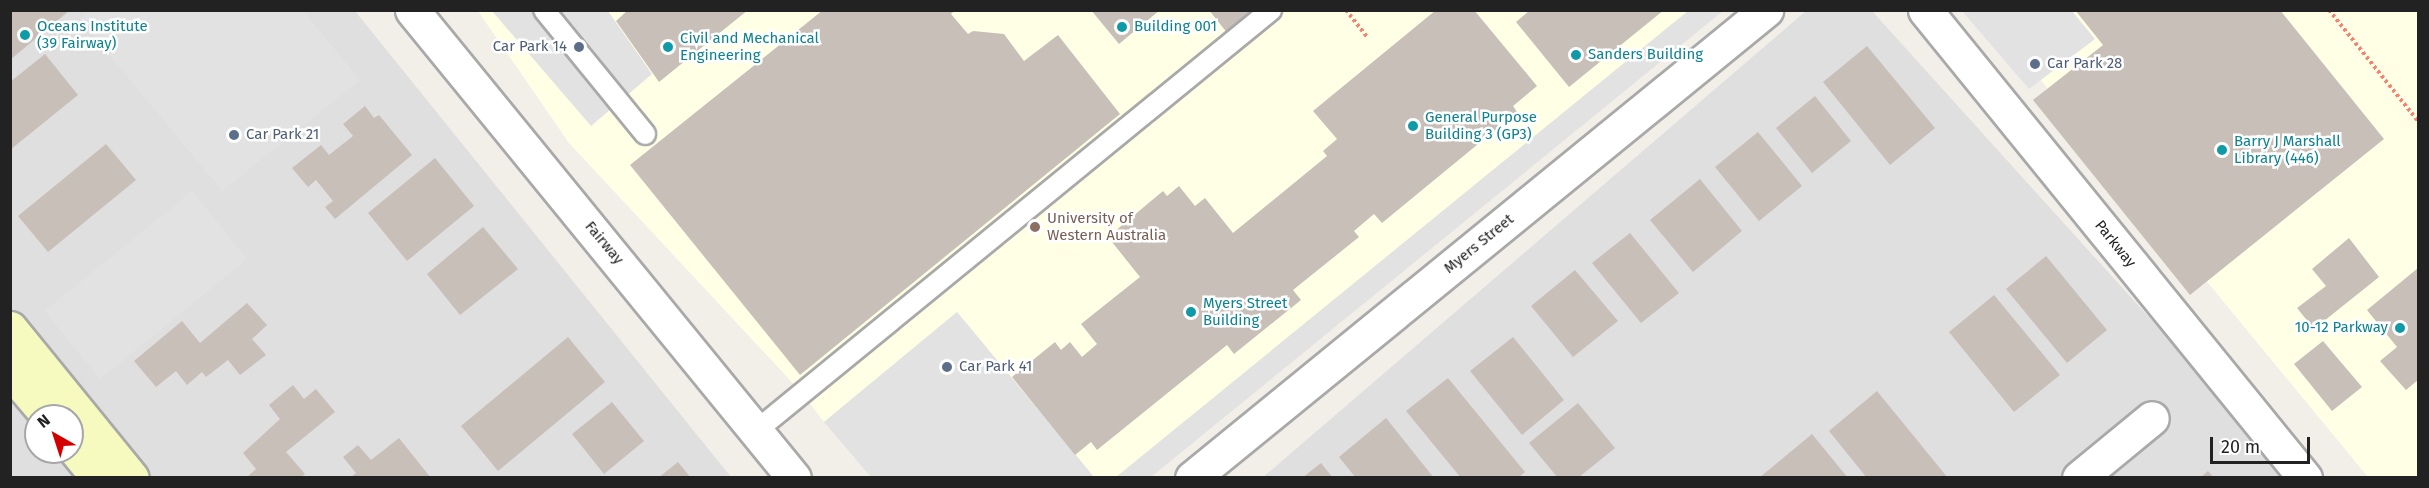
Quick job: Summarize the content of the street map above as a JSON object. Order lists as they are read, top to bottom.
{
  "streets": {
    "street": ["Fairway", "Myers Street", "Parkway"]
  },
  "places": [
    "Building 001",
    "Oceans Institute (39 Fairway)",
    "Car Park 14",
    "Civil and Mechanical Engineering",
    "Sanders Building",
    "Car Park 28",
    "General Purpose Building 3 (GP3)",
    "Car Park 21",
    "Barry J Marshall Library (446)",
    "University of Western Australia",
    "Myers Street Building",
    "10-12 Parkway",
    "Car Park 41"
  ],
  "scale_bar": "20 m",
  "north": "top left"
}
